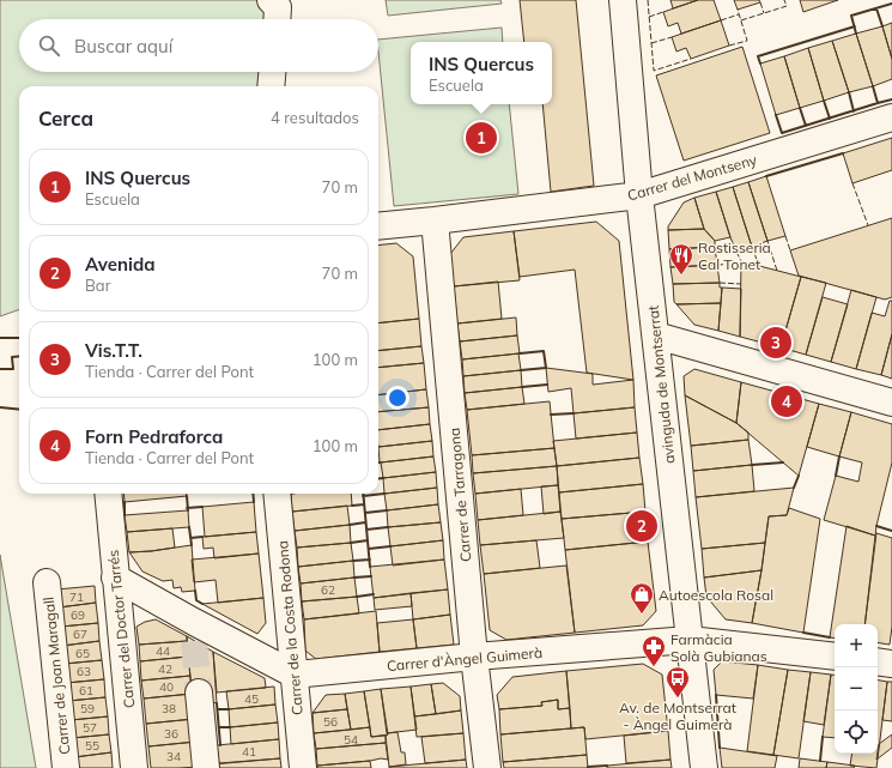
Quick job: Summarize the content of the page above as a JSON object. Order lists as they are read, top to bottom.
{
  "streets": {
    "street": [
      "Carrer del Montseny",
      "avinguda de Montserrat",
      "Carrer de Tarragona",
      "Carrer de la Costa Rodona",
      "Carrer del Doctor Tarrés",
      "Carrer d'Àngel Guimerà",
      "Carrer de Joan Maragall"
    ]
  },
  "crossings": [
    ["Carrer del Montseny", "avinguda de Montserrat"],
    ["Carrer del Montseny", "Carrer de Tarragona"],
    ["avinguda de Montserrat", "Carrer d'Àngel Guimerà"],
    ["Carrer de Tarragona", "Carrer d'Àngel Guimerà"],
    ["Carrer de la Costa Rodona", "Carrer d'Àngel Guimerà"]
  ],
  "places": {
    "restaurant": ["Rostisseria Cal Tonet"],
    "shop": ["Autoescola Rosal"],
    "pharmacy": ["Farmàcia Solà Gubianas"],
    "bus stop": ["Av. de Montserrat - Àngel Guimerà"]
  },
  "house_numbers": [
    "62",
    "71",
    "69",
    "67",
    "44",
    "65",
    "42",
    "63",
    "40",
    "61",
    "45",
    "59",
    "38",
    "56",
    "57",
    "36",
    "54",
    "55",
    "41",
    "34"
  ],
  "page": {
    "search": "Buscar aquí",
    "popup": ["INS Quercus", "Escuela"],
    "heading": ["Cerca", "4 resultados"],
    "pins": [
      "1",
      "3",
      "4",
      "2"
    ],
    "list": [
      {
        "mark": "1",
        "name": "INS Quercus",
        "note": "Escuela",
        "value": "70 m"
      },
      {
        "mark": "2",
        "name": "Avenida",
        "note": "Bar",
        "value": "70 m"
      },
      {
        "mark": "3",
        "name": "Vis.T.T.",
        "note": "Tienda · Carrer del Pont",
        "value": "100 m"
      },
      {
        "mark": "4",
        "name": "Forn Pedraforca",
        "note": "Tienda · Carrer del Pont",
        "value": "100 m"
      }
    ],
    "map_buttons": ["+", "−"]
  }
}
